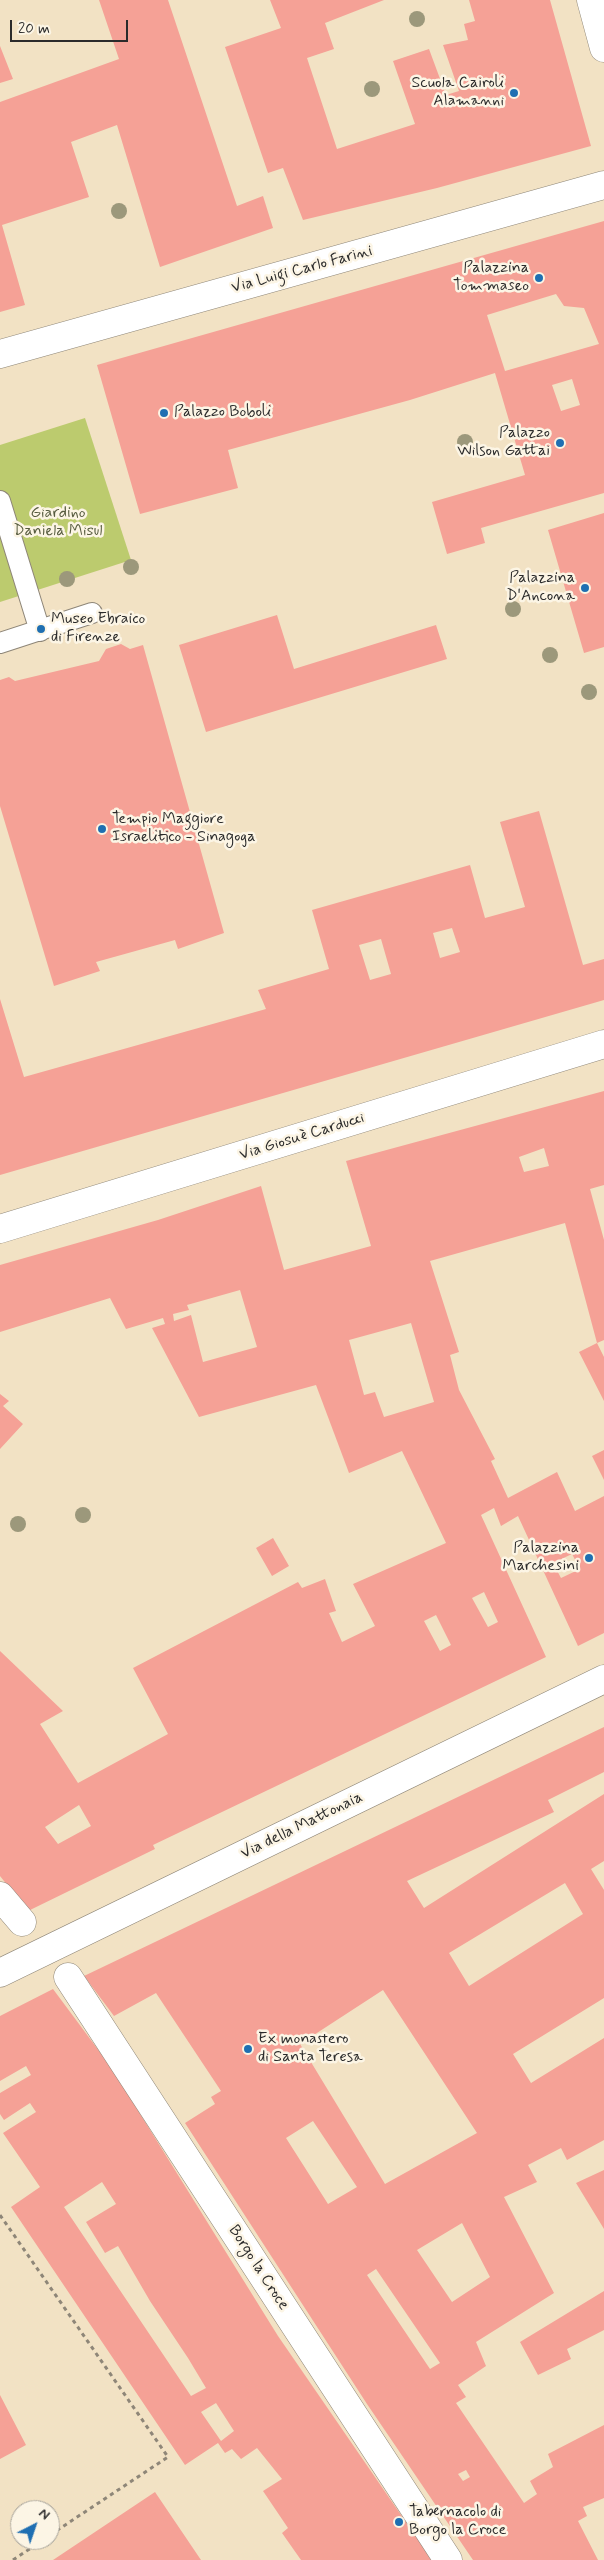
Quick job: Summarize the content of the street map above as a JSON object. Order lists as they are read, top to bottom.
{
  "streets": {
    "street": [
      "Via Luigi Carlo Farini",
      "Via Giosuè Carducci",
      "Via della Mattonaia",
      "Borgo la Croce"
    ]
  },
  "parks": ["Giardino Daniela Misul"],
  "places": [
    "Scuola Cairoli Alamanni",
    "Palazzina Tommaseo",
    "Palazzo Boboli",
    "Palazzo Wilson Gattai",
    "Palazzina D'Ancona",
    "Museo Ebraico di Firenze",
    "Tempio Maggiore Israelitico - Sinagoga",
    "Palazzina Marchesini",
    "Ex monastero di Santa Teresa",
    "Tabernacolo di Borgo la Croce"
  ],
  "scale_bar": "20 m",
  "north": "top right"
}
